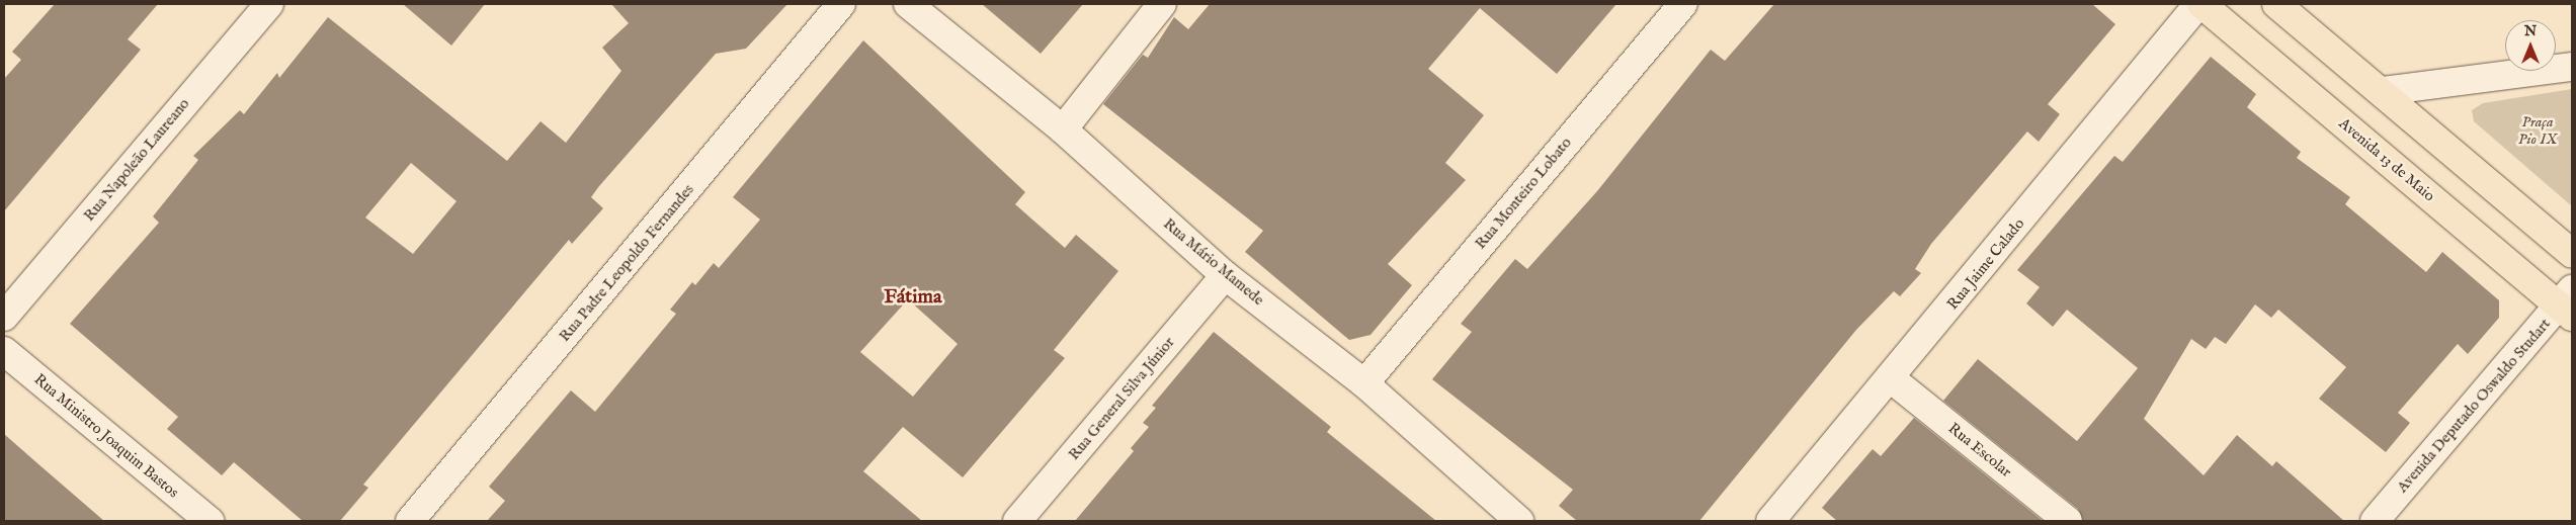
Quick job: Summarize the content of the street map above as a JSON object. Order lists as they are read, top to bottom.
{
  "streets": {
    "main road": ["Avenida 13 de Maio"],
    "street": [
      "Rua Napoleão Laureano",
      "Rua Monteiro Lobato",
      "Rua Mário Mamede",
      "Rua Padre Leopoldo Fernandes",
      "Rua Jaime Calado",
      "Rua General Silva Júnior",
      "Avenida Deputado Oswaldo Studart",
      "Rua Ministro Joaquim Bastos",
      "Rua Escolar"
    ]
  },
  "crossings": [
    ["Avenida 13 de Maio", "Rua Jaime Calado"],
    ["Avenida 13 de Maio", "Avenida Deputado Oswaldo Studart"],
    ["Rua Monteiro Lobato", "Rua Mário Mamede"],
    ["Rua Mário Mamede", "Rua General Silva Júnior"],
    ["Rua Jaime Calado", "Rua Escolar"]
  ],
  "districts": ["Fátima"],
  "parks": ["Praça Pio IX"],
  "north": "top"
}
